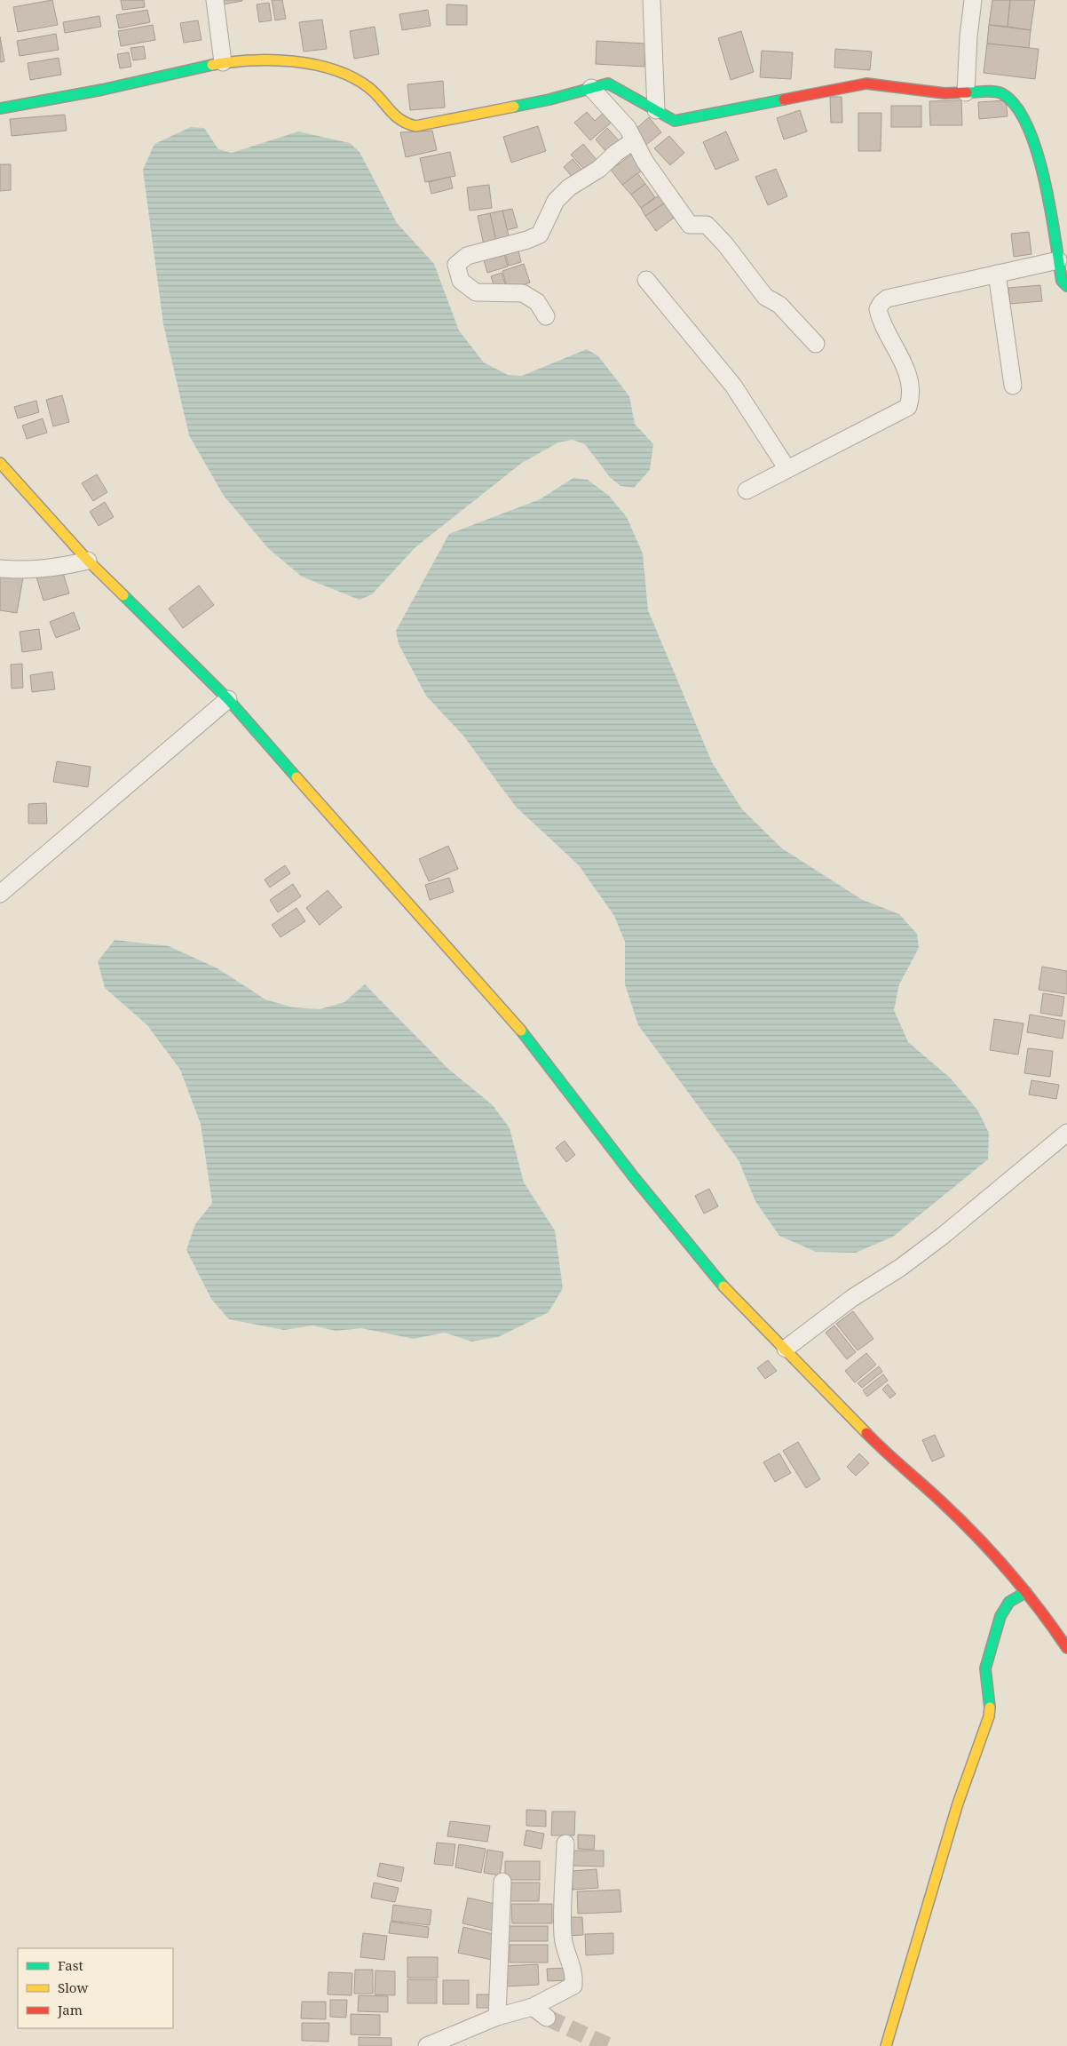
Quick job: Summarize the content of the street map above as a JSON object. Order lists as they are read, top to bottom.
{
  "legend": ["Fast", "Slow", "Jam"]
}
